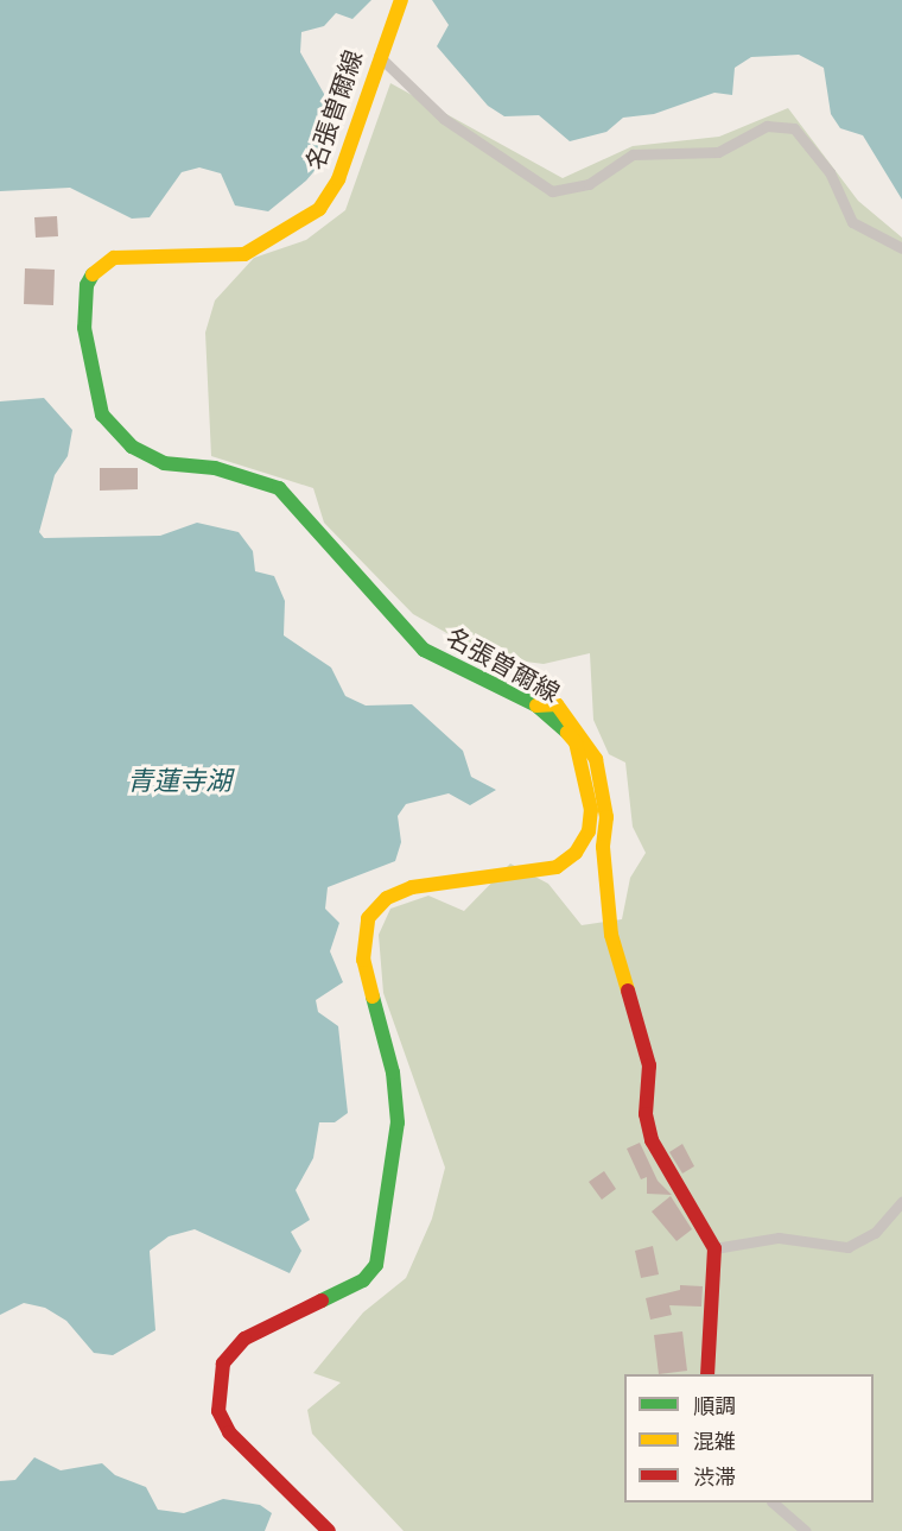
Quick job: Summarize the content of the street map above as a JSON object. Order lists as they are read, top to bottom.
{
  "streets": {
    "main road": ["名張曽爾線"]
  },
  "water": ["青蓮寺湖"],
  "legend": ["順調", "混雑", "渋滞"]
}
